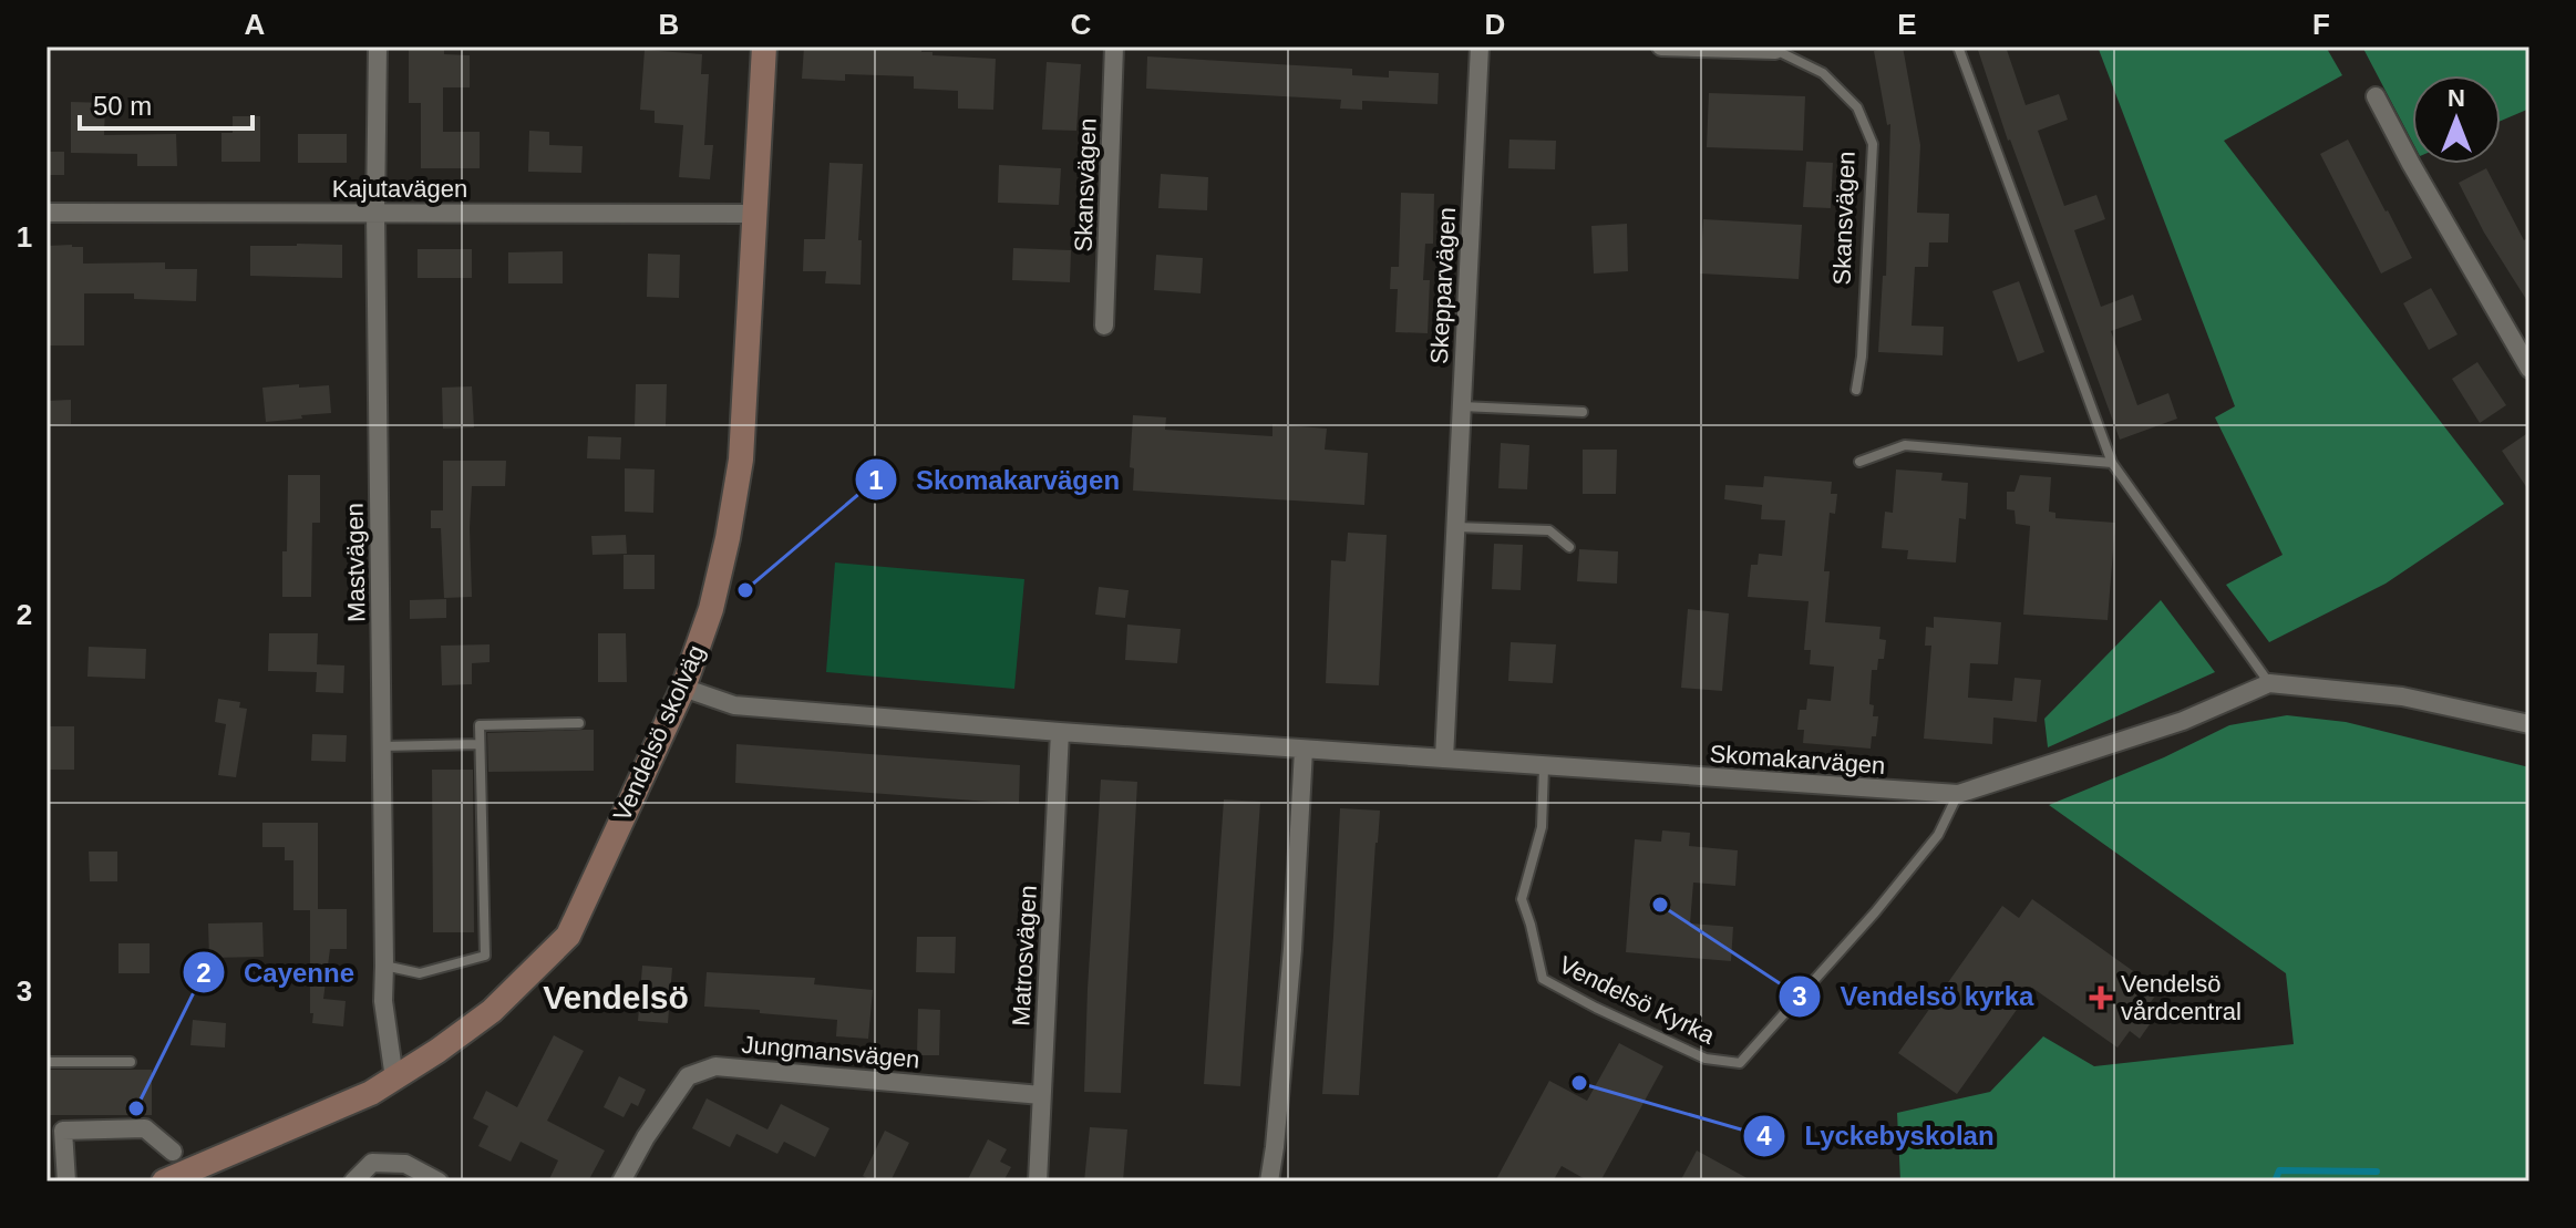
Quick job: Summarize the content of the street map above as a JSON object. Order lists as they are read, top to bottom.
{
  "streets": {
    "street": [
      "Skansvägen",
      "Kajutavägen",
      "Skepparvägen",
      "Mastvägen",
      "Vendelsö skolväg",
      "Skomakarvägen",
      "Matrosvägen",
      "Jungmansvägen"
    ],
    "lane": ["Vendelsö Kyrka"]
  },
  "crossings": [
    ["Kajutavägen", "Mastvägen"],
    ["Kajutavägen", "Vendelsö skolväg"],
    ["Skepparvägen", "Skomakarvägen"],
    ["Mastvägen", "Vendelsö skolväg"],
    ["Vendelsö skolväg", "Skomakarvägen"],
    ["Skomakarvägen", "Matrosvägen"],
    ["Skomakarvägen", "Vendelsö Kyrka"],
    ["Matrosvägen", "Jungmansvägen"]
  ],
  "districts": ["Vendelsö"],
  "places": {
    "other": [
      "Skomakarvägen",
      "Vendelsö kyrka",
      "Lyckebyskolan",
      "Cayenne"
    ],
    "health": ["Vendelsö vårdcentral"]
  },
  "scale_bar": "50 m",
  "north": "top",
  "grid": {
    "columns": [
      "A",
      "B",
      "C",
      "D",
      "E",
      "F"
    ],
    "rows": ["1", "2", "3"]
  }
}
